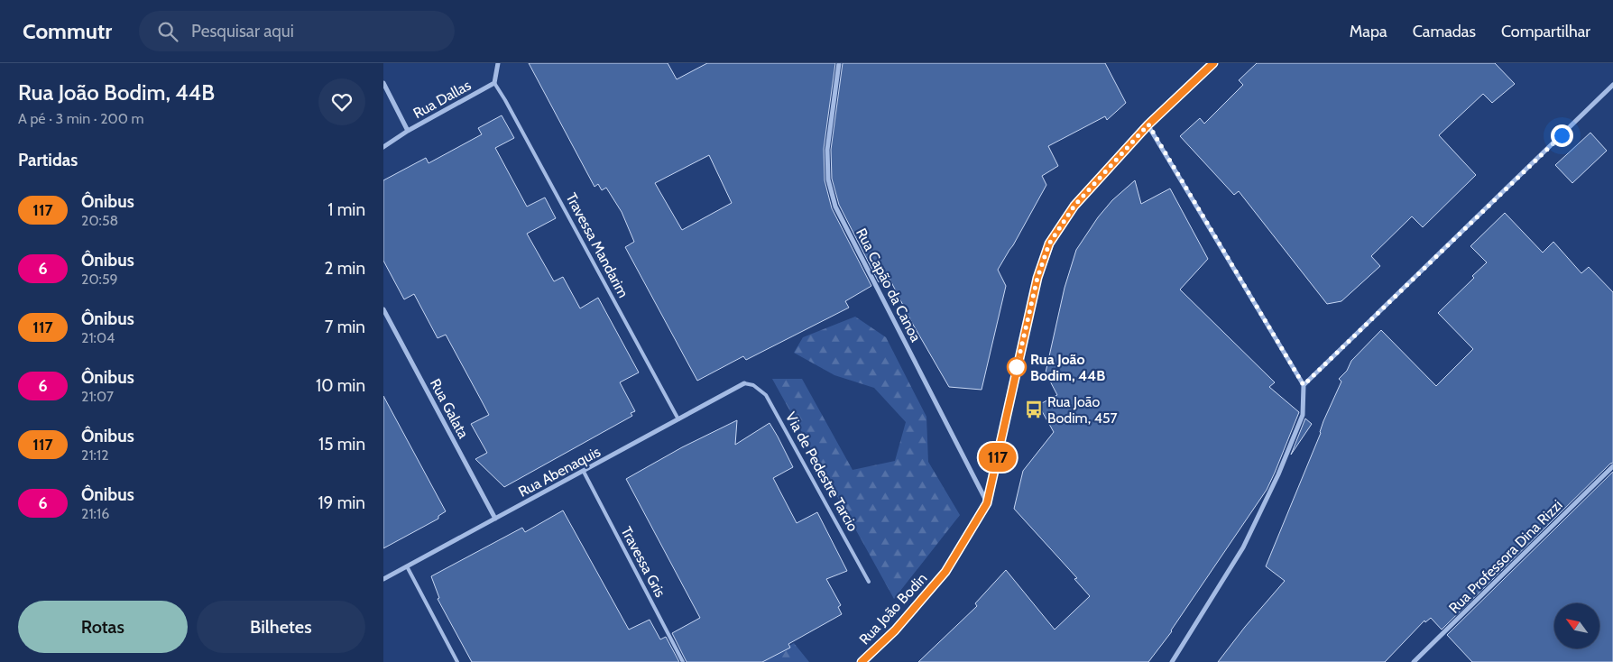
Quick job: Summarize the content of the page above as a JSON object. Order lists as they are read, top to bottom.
{
  "streets": {
    "street": [
      "Rua Dallas",
      "Rua Capão da Canoa",
      "Rua Galata",
      "Rua Abenaquis",
      "Rua Professora Dina Rizzi",
      "Rua João Bodin"
    ],
    "lane": ["Travessa Mandarim", "Via de Pedestre Tarcio", "Travessa Gris"]
  },
  "crossings": [
    ["Rua Dallas", "Travessa Mandarim"],
    ["Travessa Mandarim", "Rua Abenaquis"],
    ["Rua Capão da Canoa", "Rua João Bodin"],
    ["Rua Galata", "Rua Abenaquis"],
    ["Rua Abenaquis", "Via de Pedestre Tarcio"],
    ["Rua Abenaquis", "Travessa Gris"]
  ],
  "places": {
    "other": ["Rua João Bodim, 44B"],
    "bus stop": ["Rua João Bodim, 457"]
  },
  "lines": ["bus line 117"],
  "north": "top left",
  "page": {
    "header": "Commutr",
    "search": "Pesquisar aqui",
    "nav": ["Mapa", "Camadas", "Compartilhar"],
    "heading": [
      ["Rua João Bodim, 44B", "A pé · 3 min · 200 m"],
      "Partidas"
    ],
    "on_map": "117",
    "list": [
      {
        "mark": "117",
        "name": "Ônibus",
        "note": "20:58",
        "value": "1 min"
      },
      {
        "mark": "6",
        "name": "Ônibus",
        "note": "20:59",
        "value": "2 min"
      },
      {
        "mark": "117",
        "name": "Ônibus",
        "note": "21:04",
        "value": "7 min"
      },
      {
        "mark": "6",
        "name": "Ônibus",
        "note": "21:07",
        "value": "10 min"
      },
      {
        "mark": "117",
        "name": "Ônibus",
        "note": "21:12",
        "value": "15 min"
      },
      {
        "mark": "6",
        "name": "Ônibus",
        "note": "21:16",
        "value": "19 min"
      }
    ],
    "buttons": ["Rotas", "Bilhetes"]
  }
}
